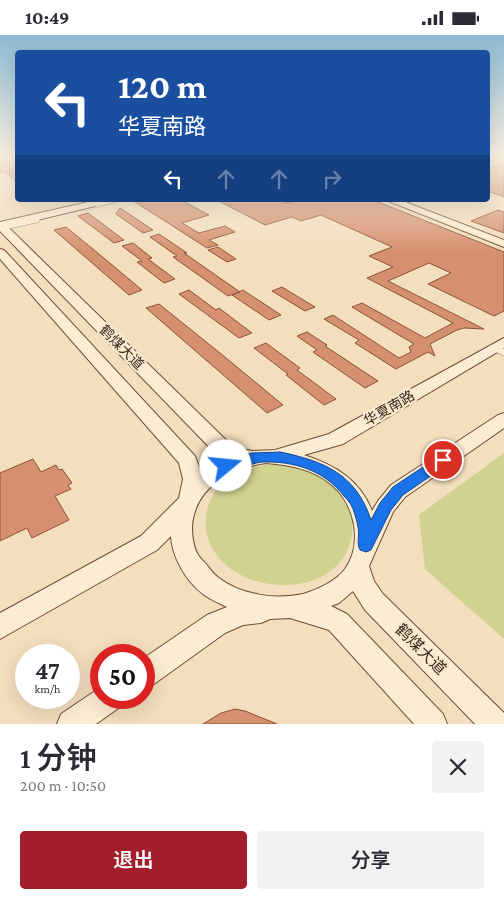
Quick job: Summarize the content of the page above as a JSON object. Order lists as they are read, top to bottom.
{
  "streets": {
    "main road": ["鹤煤大道", "华夏南路"]
  },
  "crossings": [
    ["鹤煤大道", "华夏南路"]
  ],
  "page": {
    "status": "10:49",
    "turn": ["120 m", "华夏南路"],
    "speed": "47 km/h",
    "limit": "50",
    "heading": ["1 分钟", "200 m · 10:50"],
    "buttons": ["退出", "分享"]
  }
}
